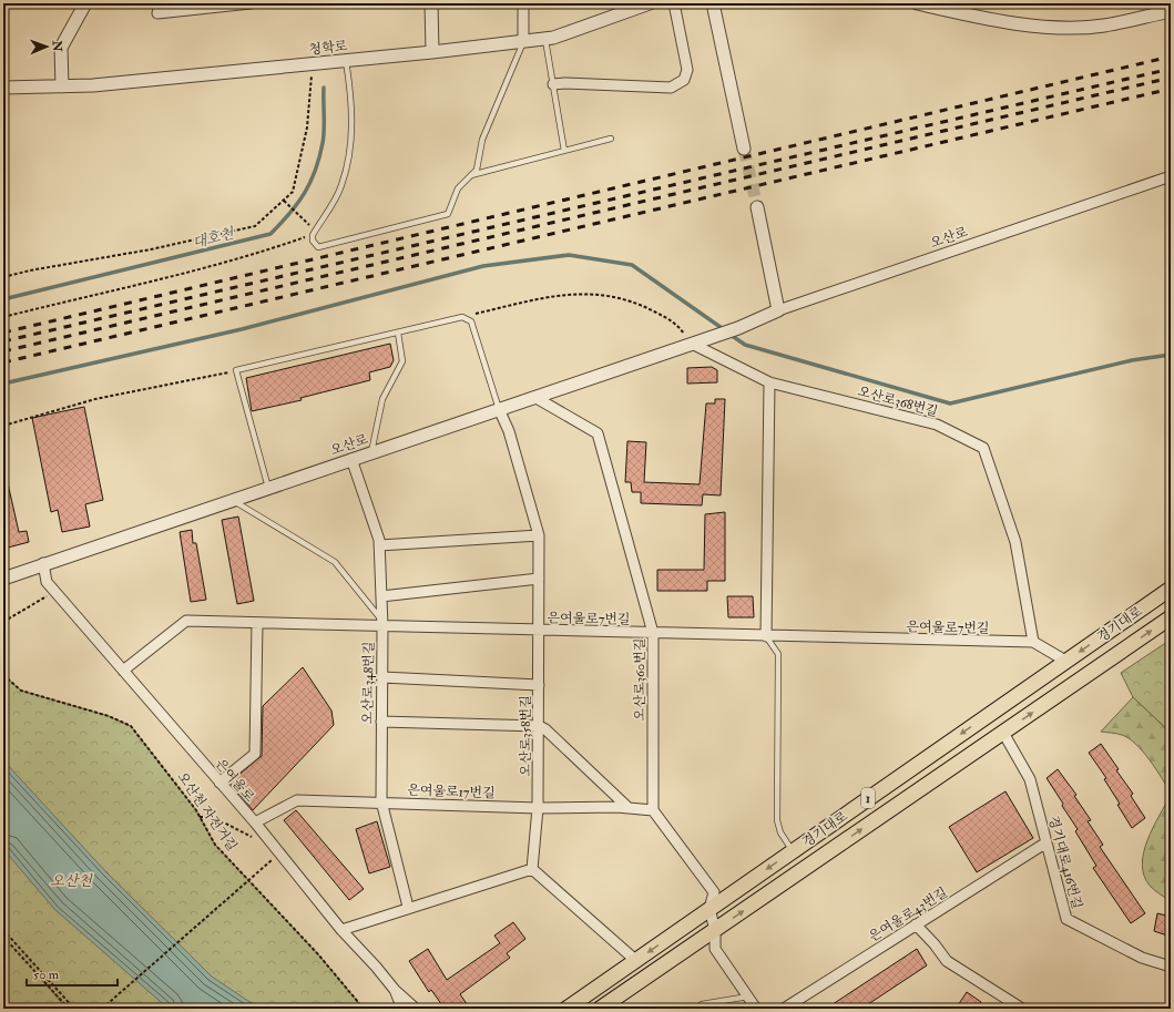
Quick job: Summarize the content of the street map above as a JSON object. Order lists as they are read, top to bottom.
{
  "streets": {
    "main road": ["경기대로", "1"],
    "street": [
      "청학로",
      "오산로",
      "오산로368번길",
      "은여울로7번길",
      "오산로360번길",
      "오산로348번길",
      "오산로358번길",
      "은여울로",
      "은여울로17번길",
      "경기대로416번길",
      "은여울로43번길"
    ],
    "path": ["오산천 자전거길"]
  },
  "crossings": [
    ["오산로", "오산로368번길"],
    ["오산로", "오산로360번길"],
    ["오산로", "오산로348번길"],
    ["오산로", "오산로358번길"],
    ["오산로", "은여울로"],
    ["오산로368번길", "은여울로7번길"],
    ["은여울로7번길", "경기대로"],
    ["은여울로7번길", "오산로360번길"],
    ["은여울로7번길", "오산로348번길"],
    ["은여울로7번길", "오산로358번길"],
    ["은여울로7번길", "은여울로"],
    ["경기대로", "경기대로416번길"],
    ["오산로360번길", "은여울로17번길"],
    ["오산로348번길", "은여울로17번길"],
    ["오산로358번길", "은여울로17번길"],
    ["은여울로", "은여울로17번길"],
    ["경기대로416번길", "은여울로43번길"]
  ],
  "water": ["대호천", "오산천"],
  "scale_bar": "50 m",
  "north": "right"
}
